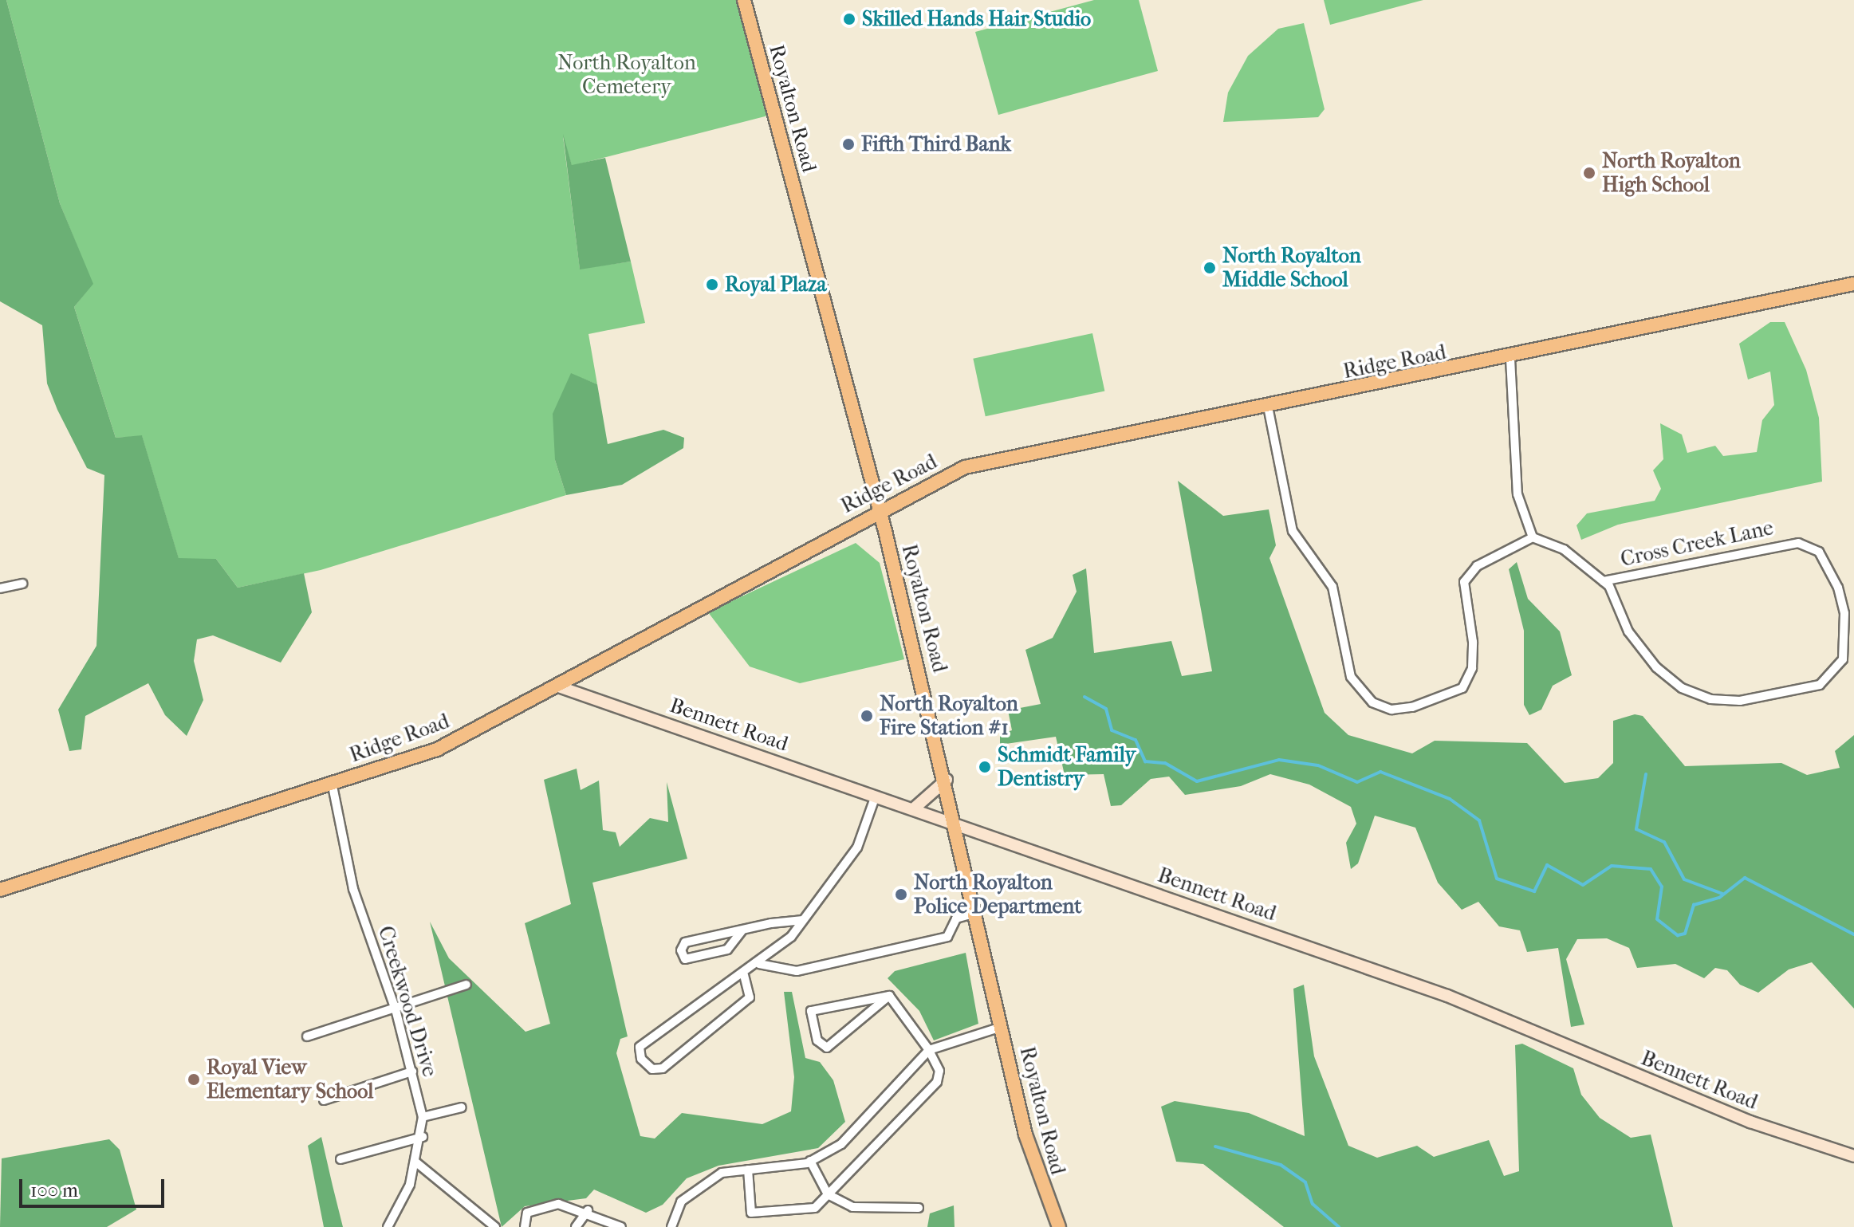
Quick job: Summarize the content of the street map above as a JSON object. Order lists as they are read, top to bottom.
{
  "streets": {
    "main road": ["Royalton Road", "Ridge Road"],
    "street": ["Cross Creek Lane", "Bennett Road", "Creekwood Drive"]
  },
  "crossings": [
    ["Royalton Road", "Ridge Road"],
    ["Royalton Road", "Bennett Road"],
    ["Ridge Road", "Bennett Road"],
    ["Ridge Road", "Creekwood Drive"]
  ],
  "parks": ["North Royalton Cemetery"],
  "places": [
    "Skilled Hands Hair Studio",
    "Fifth Third Bank",
    "North Royalton High School",
    "North Royalton Middle School",
    "Royal Plaza",
    "North Royalton Fire Station #1",
    "Schmidt Family Dentistry",
    "North Royalton Police Department",
    "Royal View Elementary School"
  ],
  "scale_bar": "100 m"
}
